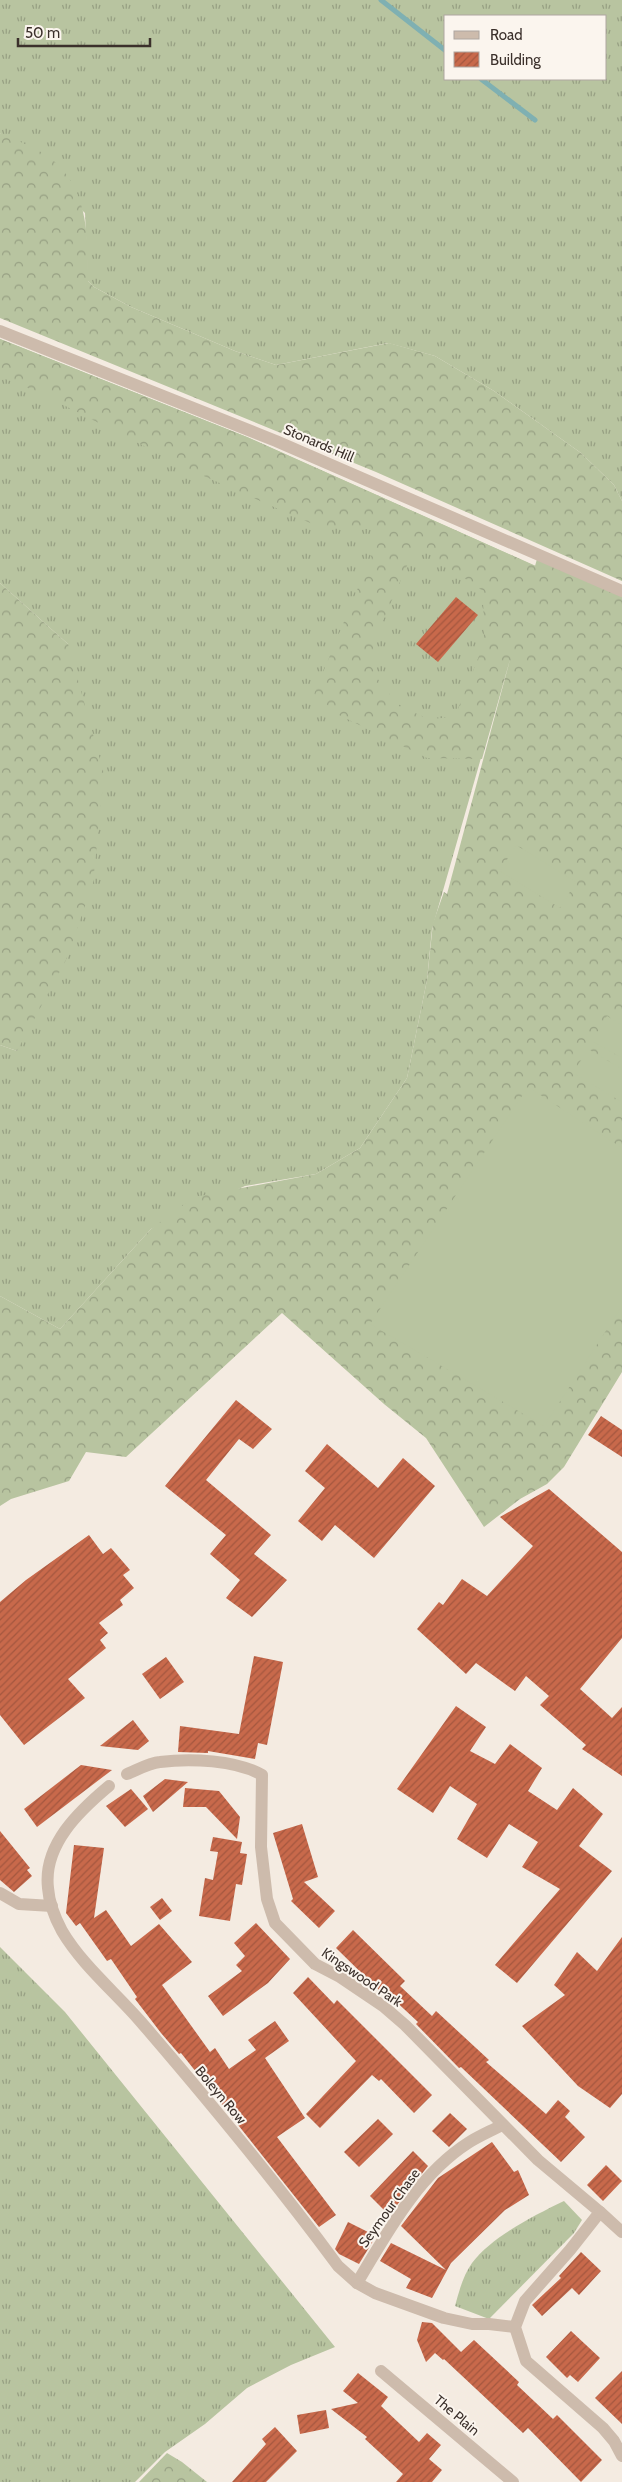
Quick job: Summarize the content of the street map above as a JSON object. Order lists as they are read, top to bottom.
{
  "streets": {
    "street": [
      "Stonards Hill",
      "Kingswood Park",
      "Boleyn Row",
      "Seymour Chase",
      "The Plain"
    ]
  },
  "crossings": [
    ["Kingswood Park", "Seymour Chase"],
    ["Boleyn Row", "Seymour Chase"]
  ],
  "legend": ["Road", "Building"],
  "scale_bar": "50 m"
}
